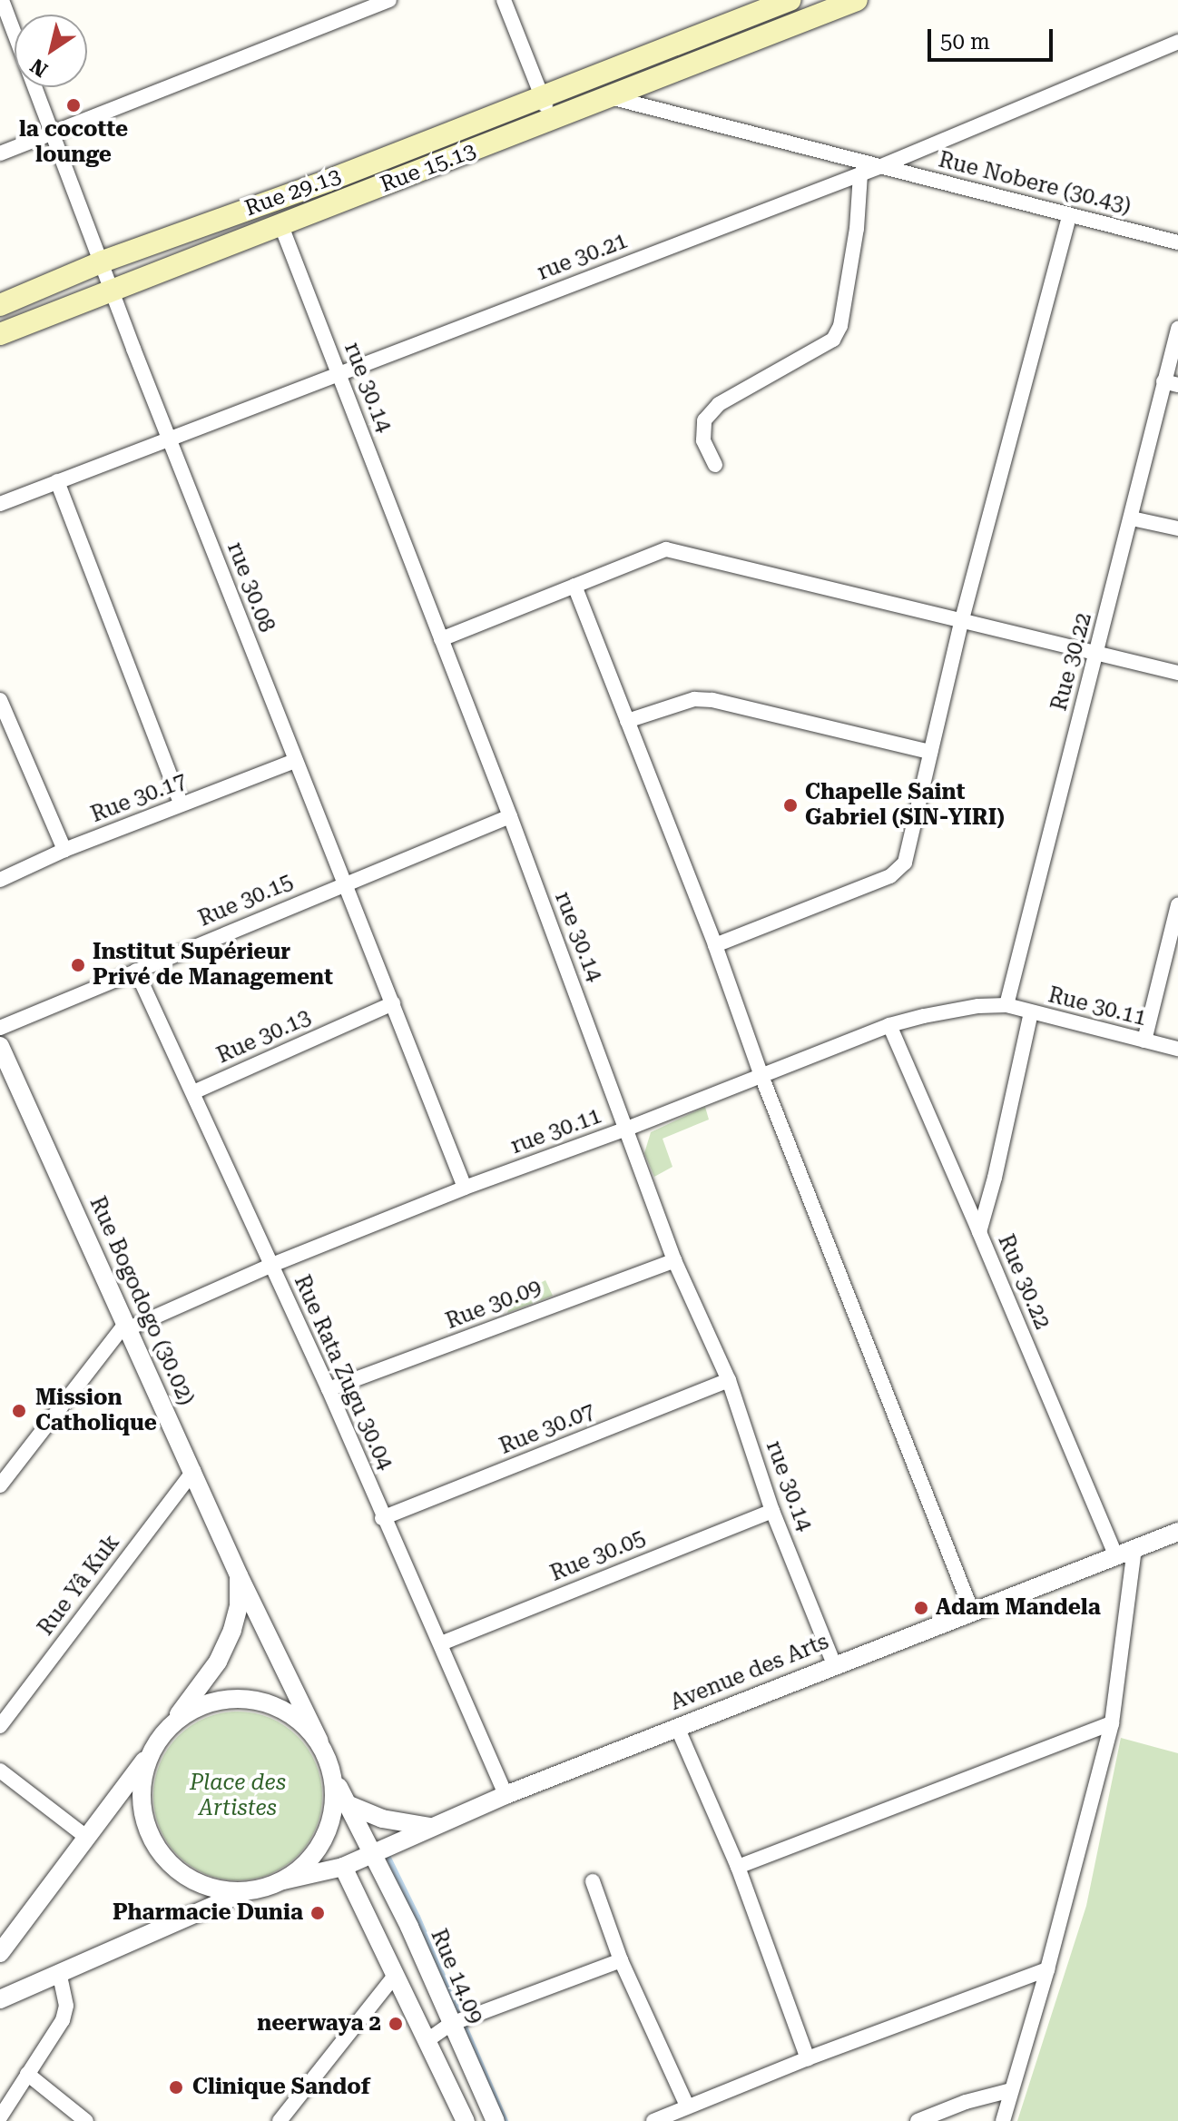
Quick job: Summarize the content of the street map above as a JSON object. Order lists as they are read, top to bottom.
{
  "streets": {
    "main road": ["Rue 15.13", "Rue 29.13"],
    "street": [
      "Rue Nobere (30.43)",
      "rue 30.21",
      "rue 30.14",
      "rue 30.08",
      "Rue 30.22",
      "Rue 30.17",
      "Rue 30.15",
      "Rue 30.11",
      "Rue 30.13",
      "rue 30.11",
      "Rue Bogodogo (30.02)",
      "Rue 30.09",
      "Rue Rata Zugu 30.04",
      "Rue 30.07",
      "Rue 30.05",
      "Rue Yâ Kuk",
      "Avenue des Arts",
      "Rue 14.09"
    ]
  },
  "crossings": [
    ["Rue 15.13", "Rue Nobere (30.43)"],
    ["Rue 15.13", "rue 30.14"],
    ["Rue 15.13", "rue 30.08"],
    ["Rue Nobere (30.43)", "rue 30.21"],
    ["Rue 29.13", "rue 30.08"],
    ["rue 30.21", "rue 30.14"],
    ["rue 30.21", "rue 30.08"],
    ["rue 30.14", "Rue 30.15"],
    ["rue 30.14", "rue 30.11"],
    ["rue 30.14", "Rue 30.09"],
    ["rue 30.14", "Rue 30.07"],
    ["rue 30.14", "Rue 30.05"],
    ["rue 30.14", "Avenue des Arts"],
    ["rue 30.08", "Rue 30.17"],
    ["rue 30.08", "Rue 30.15"],
    ["rue 30.08", "Rue 30.13"],
    ["rue 30.08", "rue 30.11"],
    ["Rue 30.22", "Rue 30.11"],
    ["Rue 30.22", "rue 30.11"],
    ["Rue 30.22", "Avenue des Arts"],
    ["Rue 30.15", "Rue Rata Zugu 30.04"],
    ["Rue 30.11", "rue 30.11"],
    ["Rue 30.13", "Rue Rata Zugu 30.04"],
    ["rue 30.11", "Rue Bogodogo (30.02)"],
    ["rue 30.11", "Rue Rata Zugu 30.04"],
    ["Rue Bogodogo (30.02)", "Rue Yâ Kuk"],
    ["Rue Bogodogo (30.02)", "Avenue des Arts"],
    ["Rue Bogodogo (30.02)", "Rue 14.09"],
    ["Rue 30.09", "Rue Rata Zugu 30.04"],
    ["Rue Rata Zugu 30.04", "Rue 30.07"],
    ["Rue Rata Zugu 30.04", "Rue 30.05"],
    ["Rue Rata Zugu 30.04", "Avenue des Arts"],
    ["Avenue des Arts", "Rue 14.09"]
  ],
  "parks": ["Place des Artistes"],
  "places": [
    "la cocotte lounge",
    "Chapelle Saint Gabriel (SIN-YIRI)",
    "Institut Supérieur Privé de Management",
    "Mission Catholique",
    "Adam Mandela",
    "Pharmacie Dunia",
    "neerwaya 2",
    "Clinique Sandof"
  ],
  "scale_bar": "50 m",
  "north": "bottom left"
}
